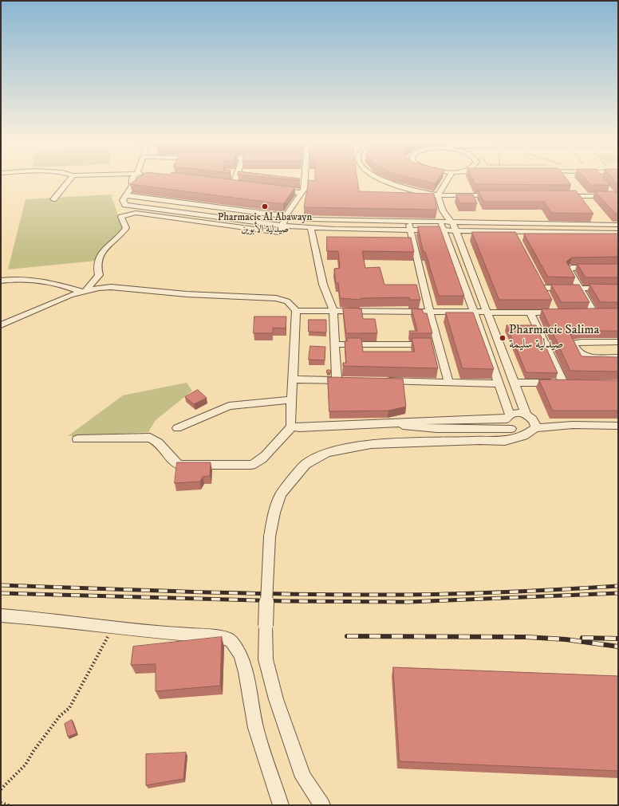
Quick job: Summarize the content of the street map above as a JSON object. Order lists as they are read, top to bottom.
{
  "places": ["Pharmacie Al Abawayn صيدلية الأبوين", "Pharmacie Salima صيدلية سليمة"]
}
